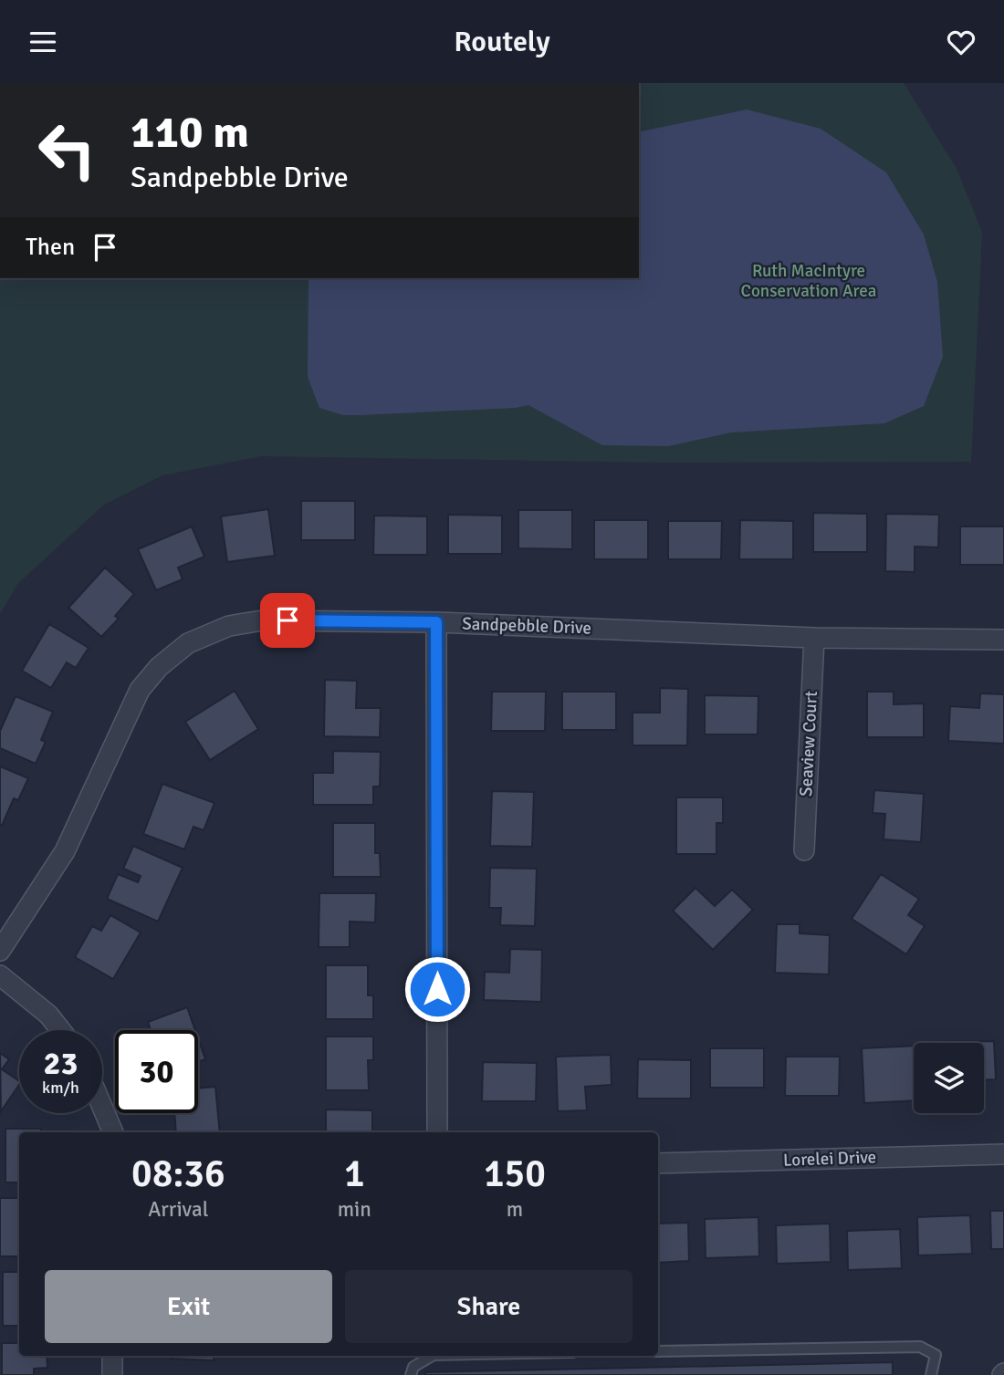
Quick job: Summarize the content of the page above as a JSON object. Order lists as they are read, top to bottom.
{
  "streets": {
    "street": ["Sandpebble Drive", "Seaview Court", "Lorelei Drive"]
  },
  "crossings": [
    ["Sandpebble Drive", "Seaview Court"]
  ],
  "parks": ["Ruth MacIntyre Conservation Area"],
  "page": {
    "header": "Routely",
    "turn": ["110 m", "Sandpebble Drive"],
    "then": "Then",
    "speed": "23 km/h",
    "limit": "30",
    "eta": [
      "08:36",
      "Arrival",
      "1",
      "min",
      "150",
      "m"
    ],
    "buttons": ["Exit", "Share"]
  }
}
